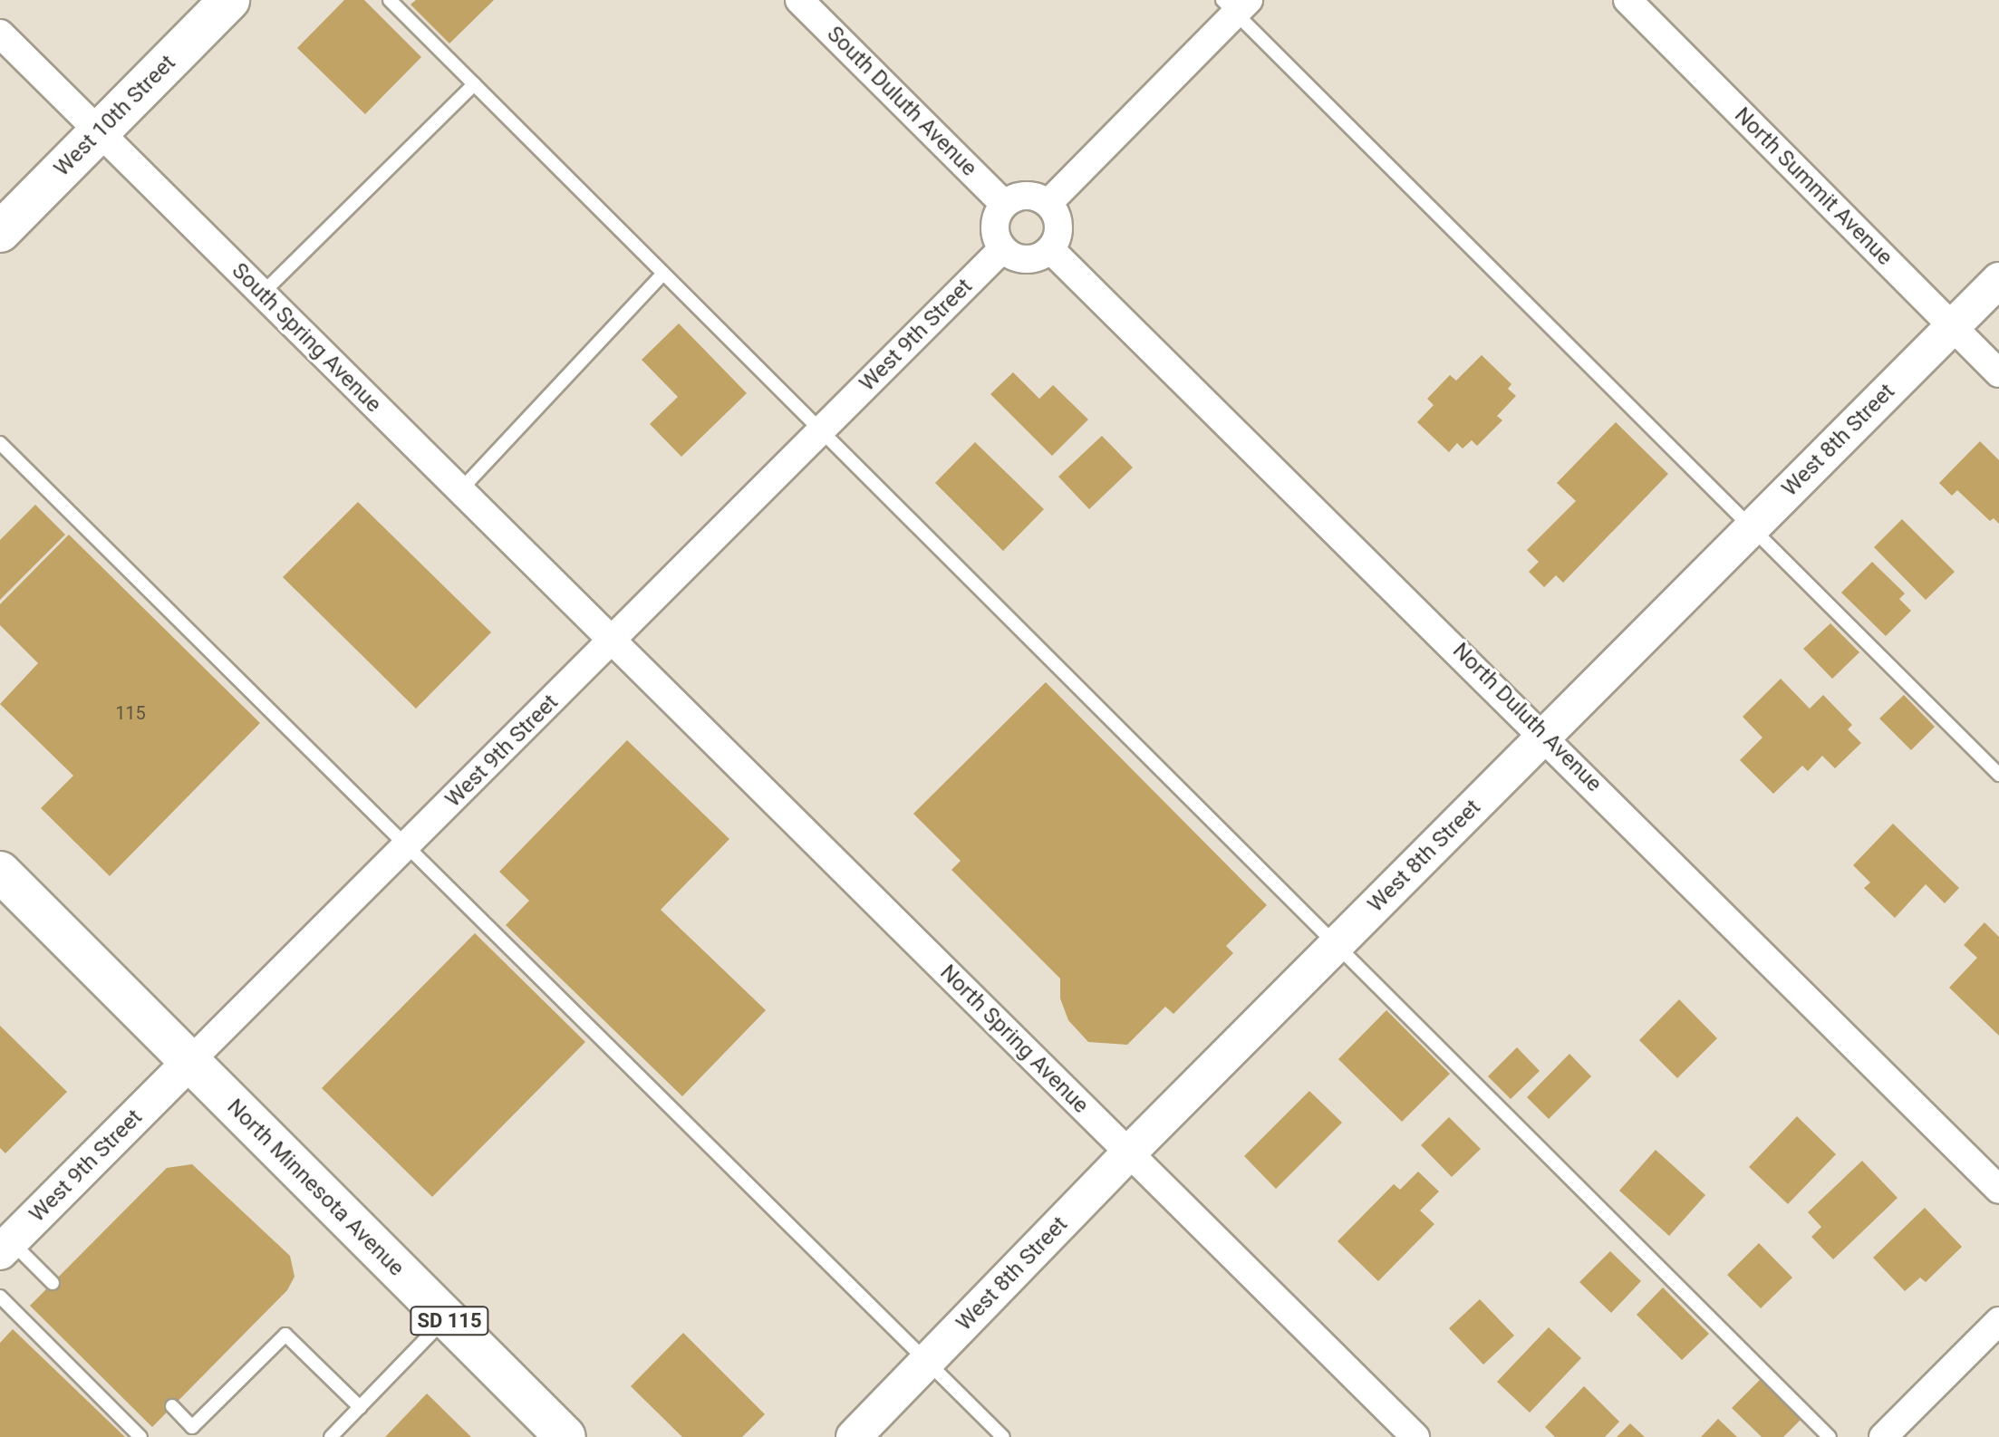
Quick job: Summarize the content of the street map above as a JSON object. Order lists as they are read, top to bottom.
{
  "streets": {
    "main road": ["West 10th Street", "North Minnesota Avenue", "SD 115"],
    "street": [
      "South Duluth Avenue",
      "North Summit Avenue",
      "West 9th Street",
      "South Spring Avenue",
      "West 8th Street",
      "North Duluth Avenue",
      "North Spring Avenue"
    ]
  },
  "crossings": [
    ["South Duluth Avenue", "West 9th Street"],
    ["South Duluth Avenue", "North Duluth Avenue"],
    ["West 10th Street", "South Spring Avenue"],
    ["North Summit Avenue", "West 8th Street"],
    ["West 9th Street", "South Spring Avenue"],
    ["West 9th Street", "North Duluth Avenue"],
    ["West 9th Street", "North Spring Avenue"],
    ["West 9th Street", "North Minnesota Avenue"],
    ["West 9th Street", "SD 115"],
    ["South Spring Avenue", "North Spring Avenue"],
    ["West 8th Street", "North Duluth Avenue"],
    ["West 8th Street", "North Spring Avenue"],
    ["North Minnesota Avenue", "SD 115"]
  ],
  "house_numbers": ["115"]
}
